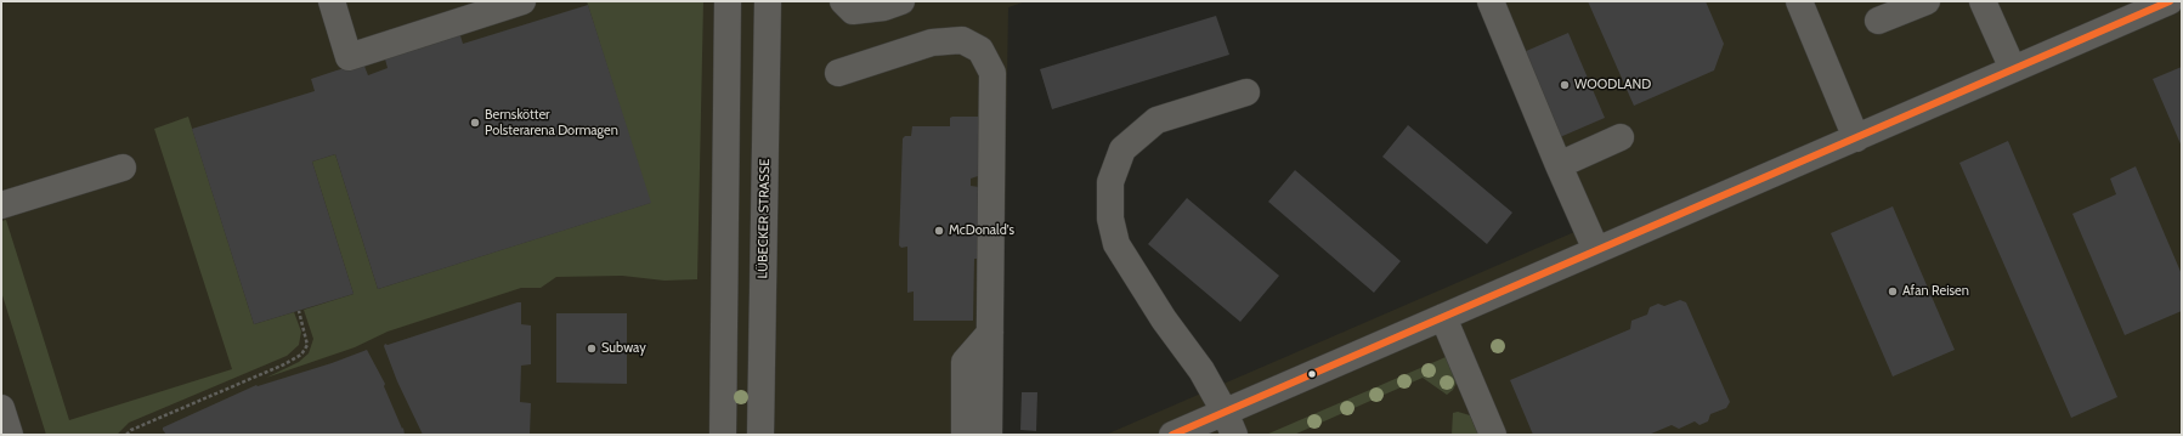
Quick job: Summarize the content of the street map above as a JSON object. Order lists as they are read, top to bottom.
{
  "streets": {
    "street": ["LÜBECKER STRASSE"]
  },
  "places": [
    "WOODLAND",
    "Bernskötter Polsterarena Dormagen",
    "McDonald's",
    "Afan Reisen",
    "Subway"
  ]
}
